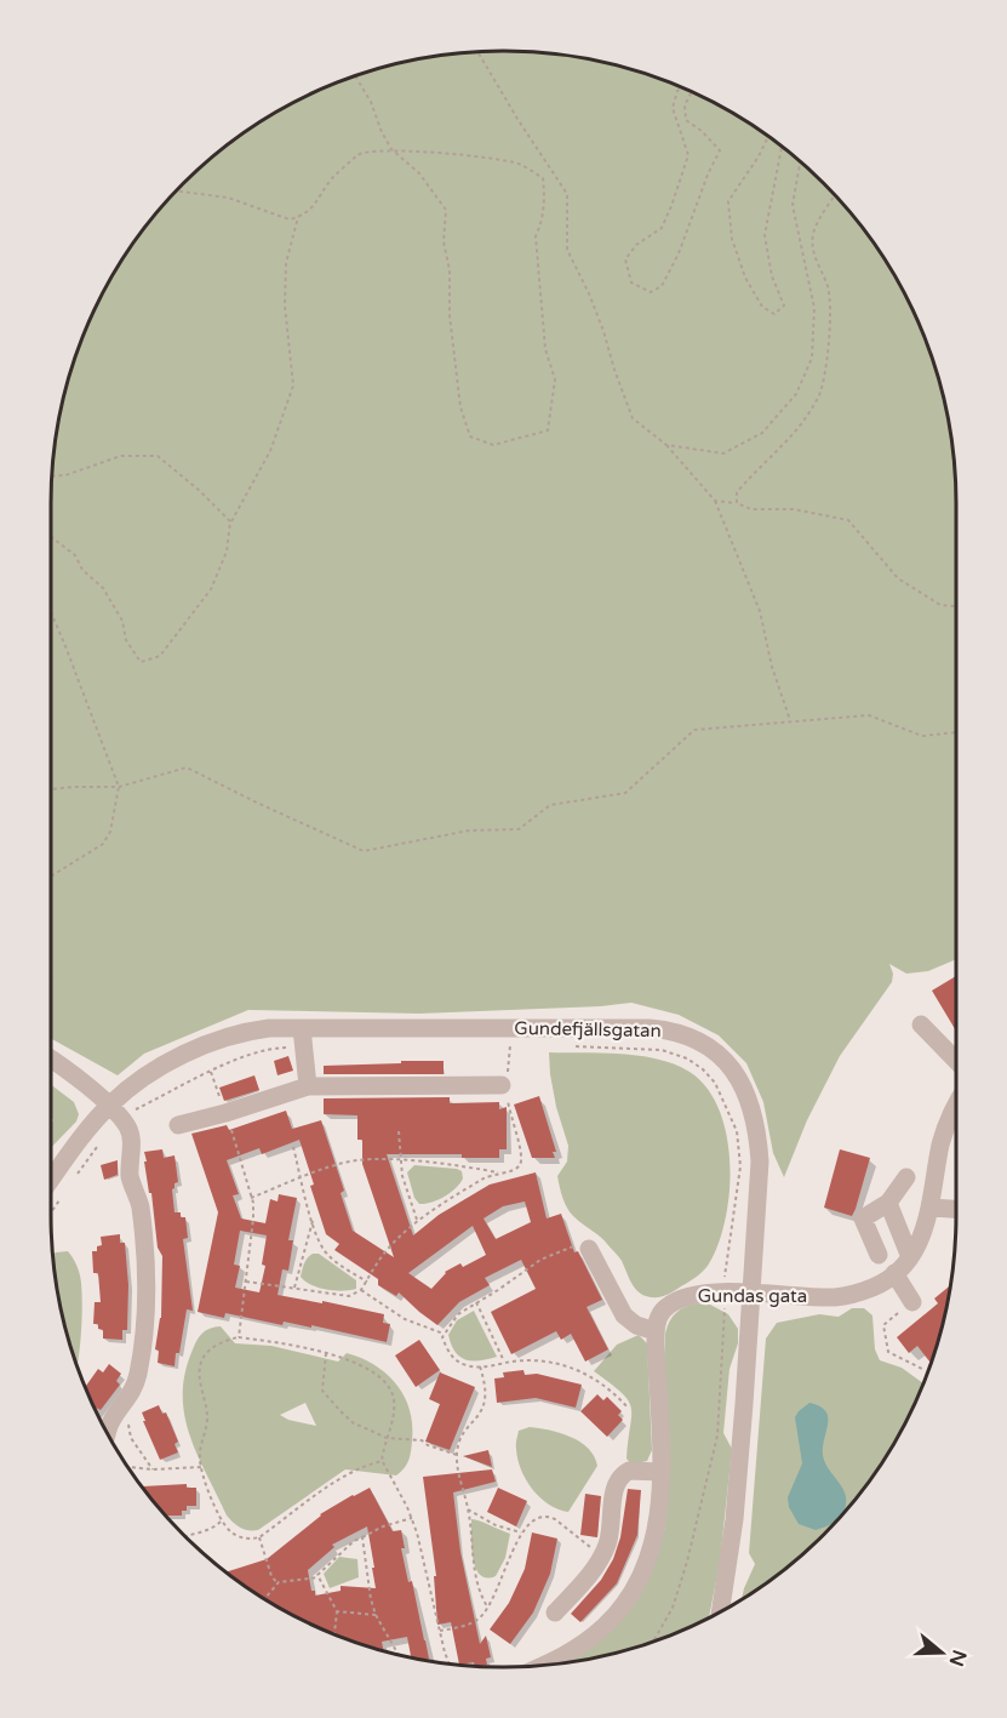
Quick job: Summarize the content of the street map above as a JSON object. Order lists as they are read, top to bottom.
{
  "streets": {
    "street": ["Gundefjällsgatan", "Gundas gata"]
  },
  "crossings": [
    ["Gundefjällsgatan", "Gundas gata"]
  ],
  "north": "right"
}
